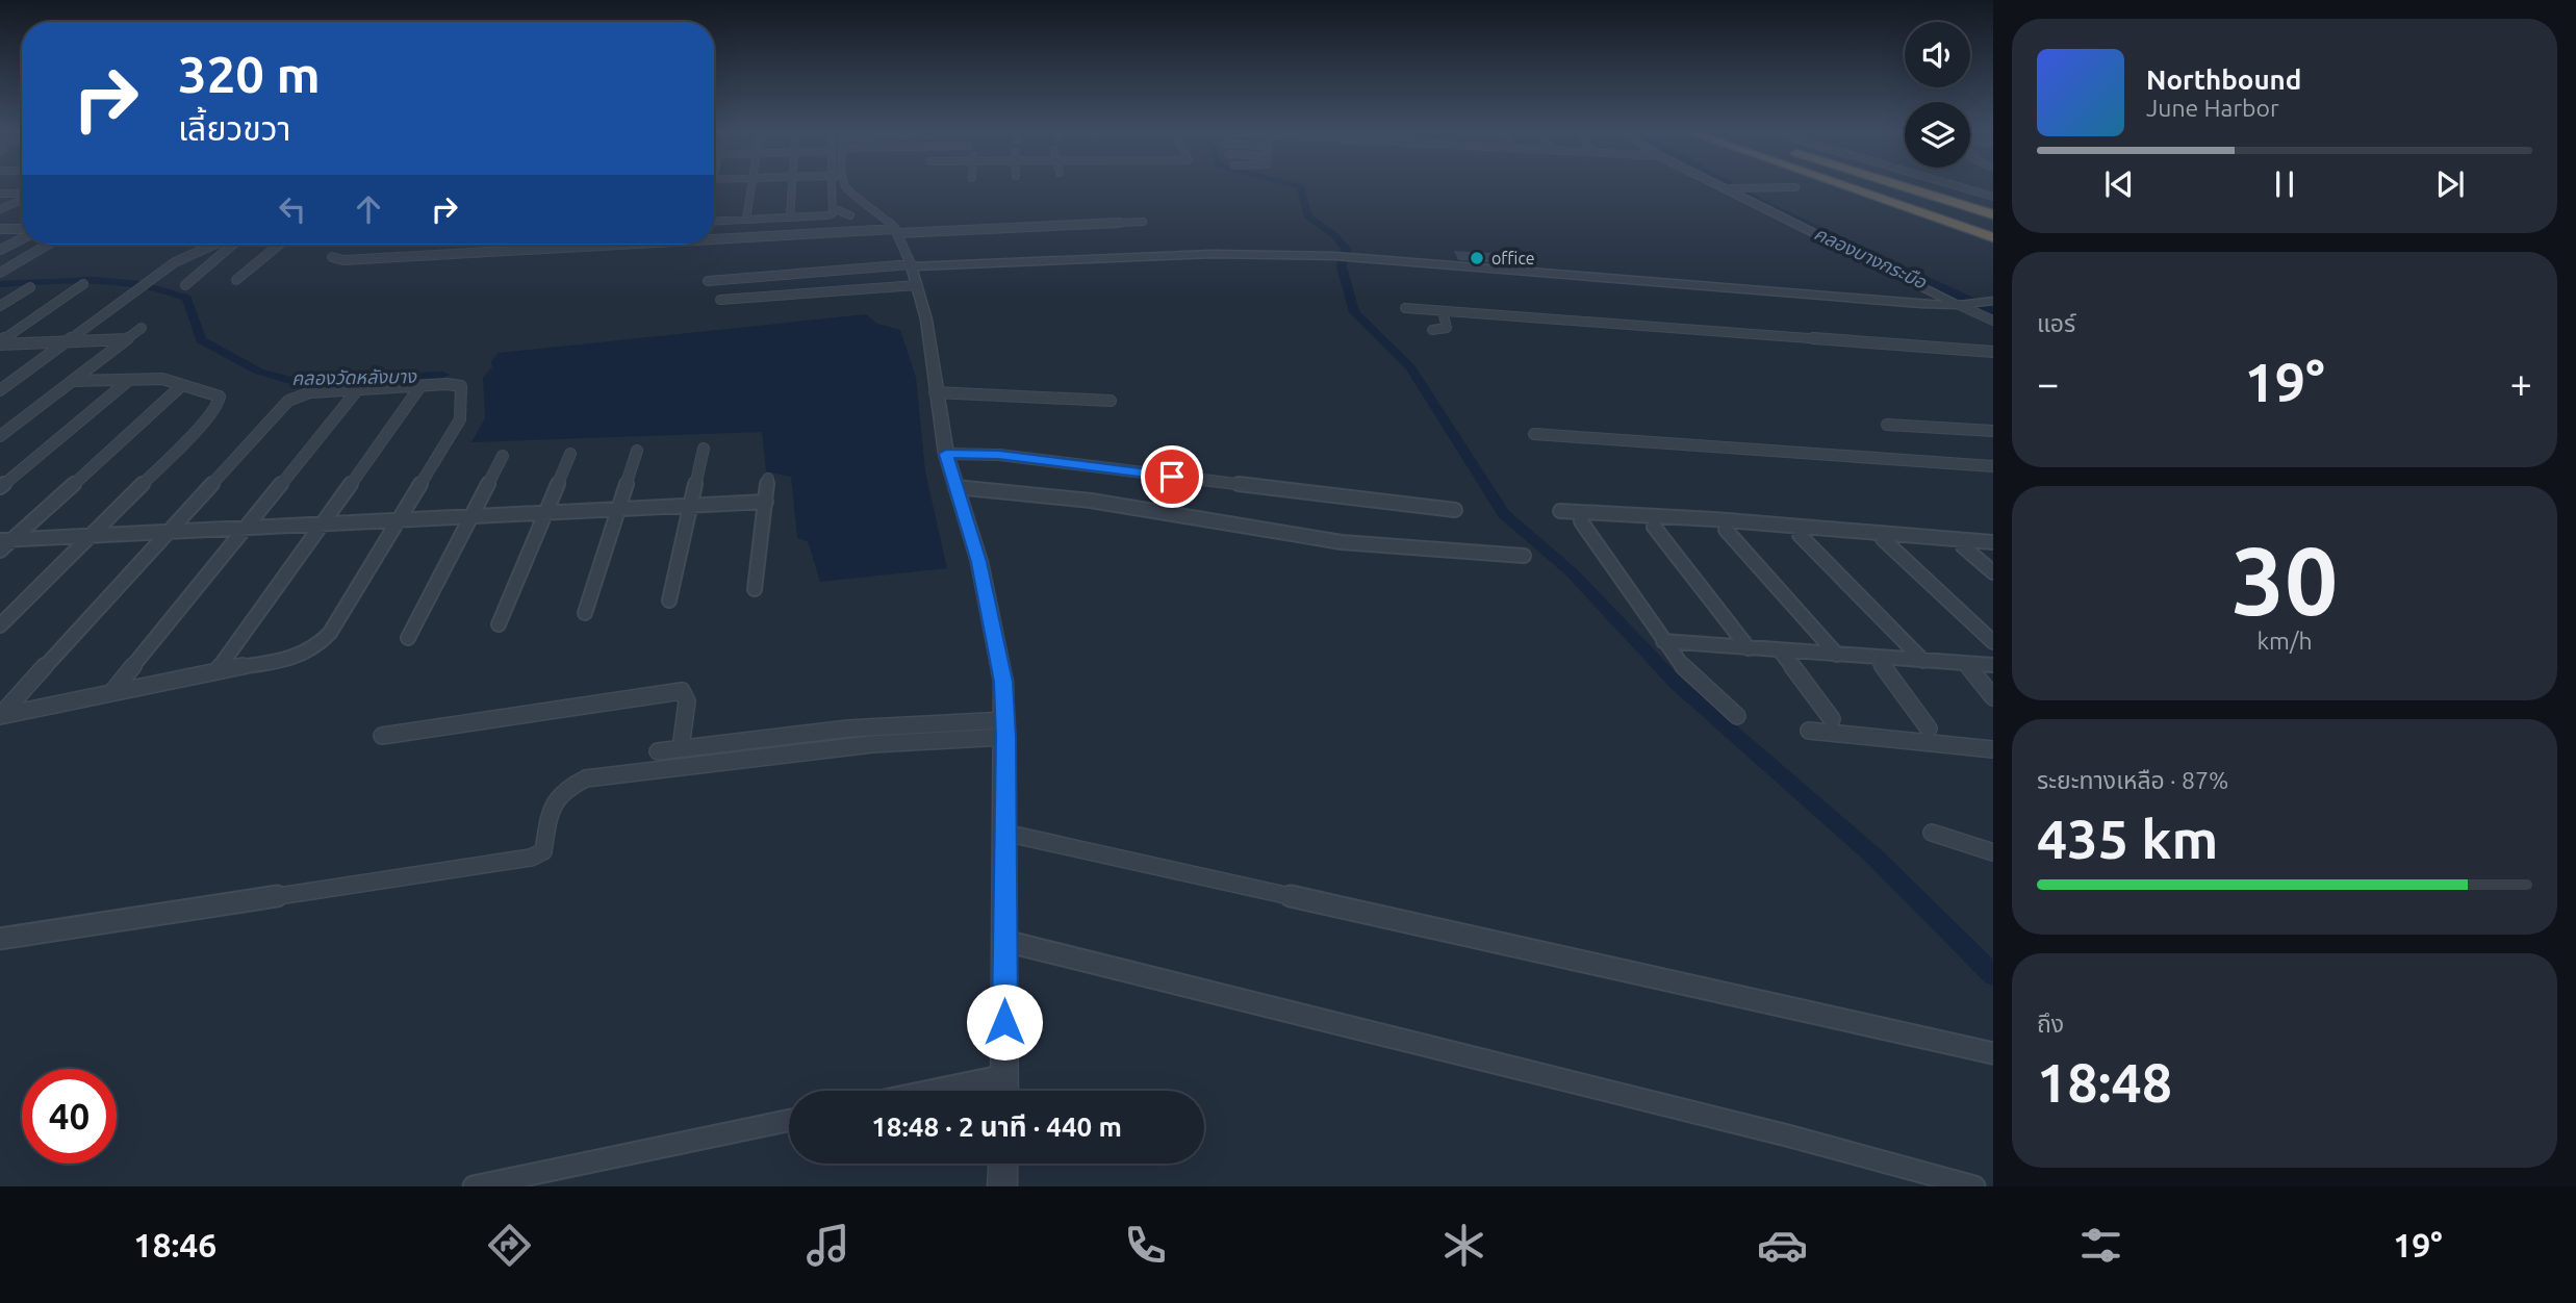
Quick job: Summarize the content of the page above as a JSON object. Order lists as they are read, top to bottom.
{
  "water": ["คลองบางกระบือ", "คลองวัดหลังบาง"],
  "places": ["office"],
  "page": {
    "turn": ["320 m", "เลี้ยวขวา"],
    "song": ["Northbound", "June Harbor"],
    "tile": [
      "แอร์",
      ["30", "km/h"],
      ["ระยะทางเหลือ · 87%", "435 km"],
      ["ถึง", "18:48"]
    ],
    "heat": ["−", "19°", "+"],
    "limit": "40",
    "trip": "18:48 · 2 นาที · 440 m",
    "tabs": ["18:46", "19°"]
  }
}
